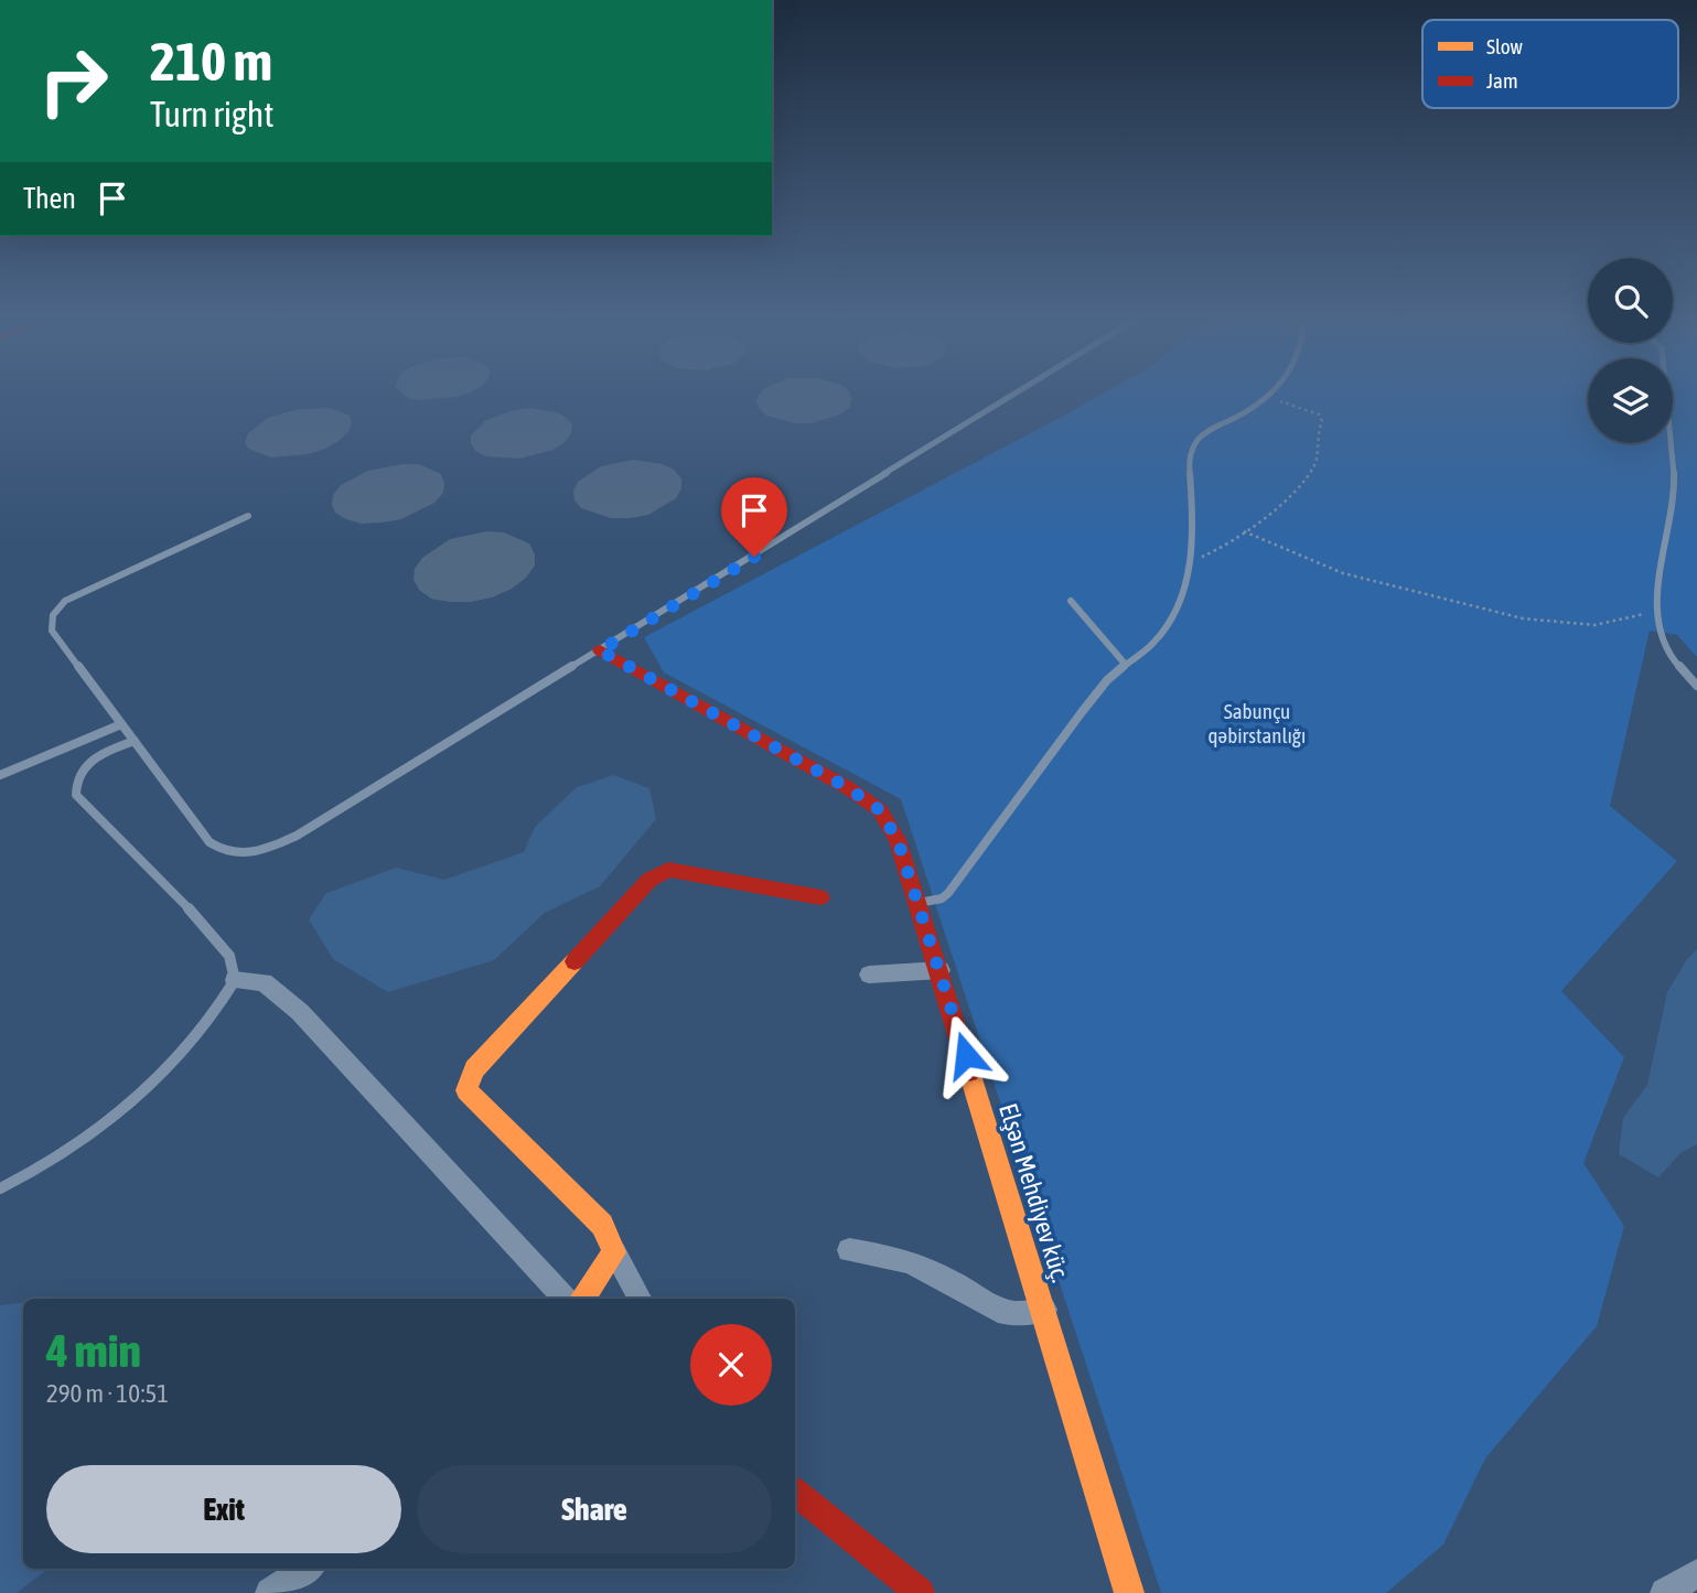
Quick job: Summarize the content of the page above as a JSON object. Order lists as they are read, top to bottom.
{
  "streets": {
    "street": ["Elşən Mehdiyev küç."]
  },
  "parks": ["Sabunçu qəbirstanlığı"],
  "legend": ["Slow", "Jam"],
  "page": {
    "turn": ["210 m", "Turn right"],
    "then": "Then",
    "heading": ["4 min", "290 m · 10:51"],
    "buttons": ["Exit", "Share"]
  }
}
